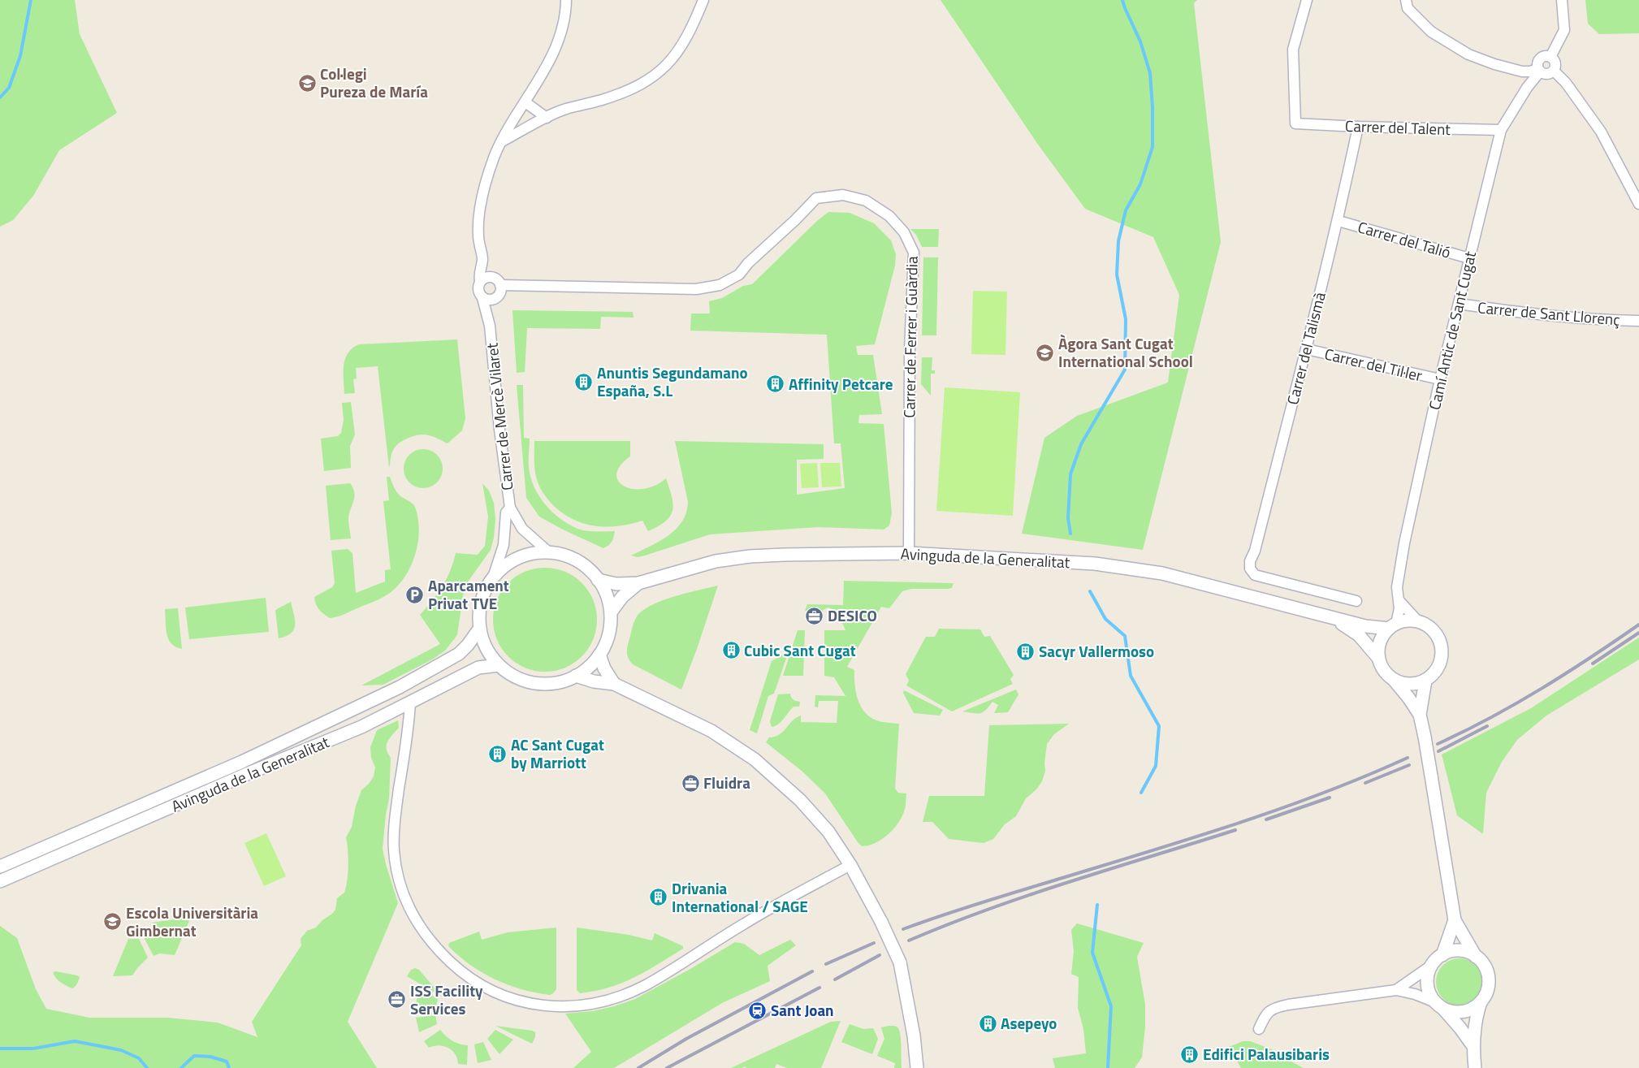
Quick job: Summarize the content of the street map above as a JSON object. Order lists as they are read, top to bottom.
{
  "streets": {
    "street": [
      "Carrer del Talent",
      "Carrer del Talió",
      "Carrer de Sant Llorenç",
      "Camí Antic de Sant Cugat",
      "Carrer de Ferrer i Guàrdia",
      "Carrer del Talismà",
      "Carrer del Til·ler",
      "Carrer de Mercè Vilaret",
      "Avinguda de la Generalitat"
    ]
  },
  "crossings": [
    ["Carrer del Talent", "Camí Antic de Sant Cugat"],
    ["Carrer del Talent", "Carrer del Talismà"],
    ["Carrer del Talió", "Camí Antic de Sant Cugat"],
    ["Carrer del Talió", "Carrer del Talismà"],
    ["Carrer de Sant Llorenç", "Camí Antic de Sant Cugat"],
    ["Camí Antic de Sant Cugat", "Carrer del Til·ler"],
    ["Camí Antic de Sant Cugat", "Avinguda de la Generalitat"],
    ["Carrer de Ferrer i Guàrdia", "Carrer de Mercè Vilaret"],
    ["Carrer de Ferrer i Guàrdia", "Avinguda de la Generalitat"],
    ["Carrer del Talismà", "Carrer del Til·ler"],
    ["Carrer de Mercè Vilaret", "Avinguda de la Generalitat"]
  ],
  "places": {
    "school or university": ["Col·legi Pureza de María", "Àgora Sant Cugat International School", "Escola Universitària Gimbernat"],
    "building": [
      "Anuntis Segundamano España, S.L",
      "Affinity Petcare",
      "Cubic Sant Cugat",
      "Sacyr Vallermoso",
      "AC Sant Cugat by Marriott",
      "Drivania International / SAGE",
      "Asepeyo",
      "Edifici Palausibaris"
    ],
    "parking": ["Aparcament Privat TVE"],
    "office": ["DESICO", "Fluidra", "ISS Facility Services"],
    "station": ["Sant Joan"]
  }
}
